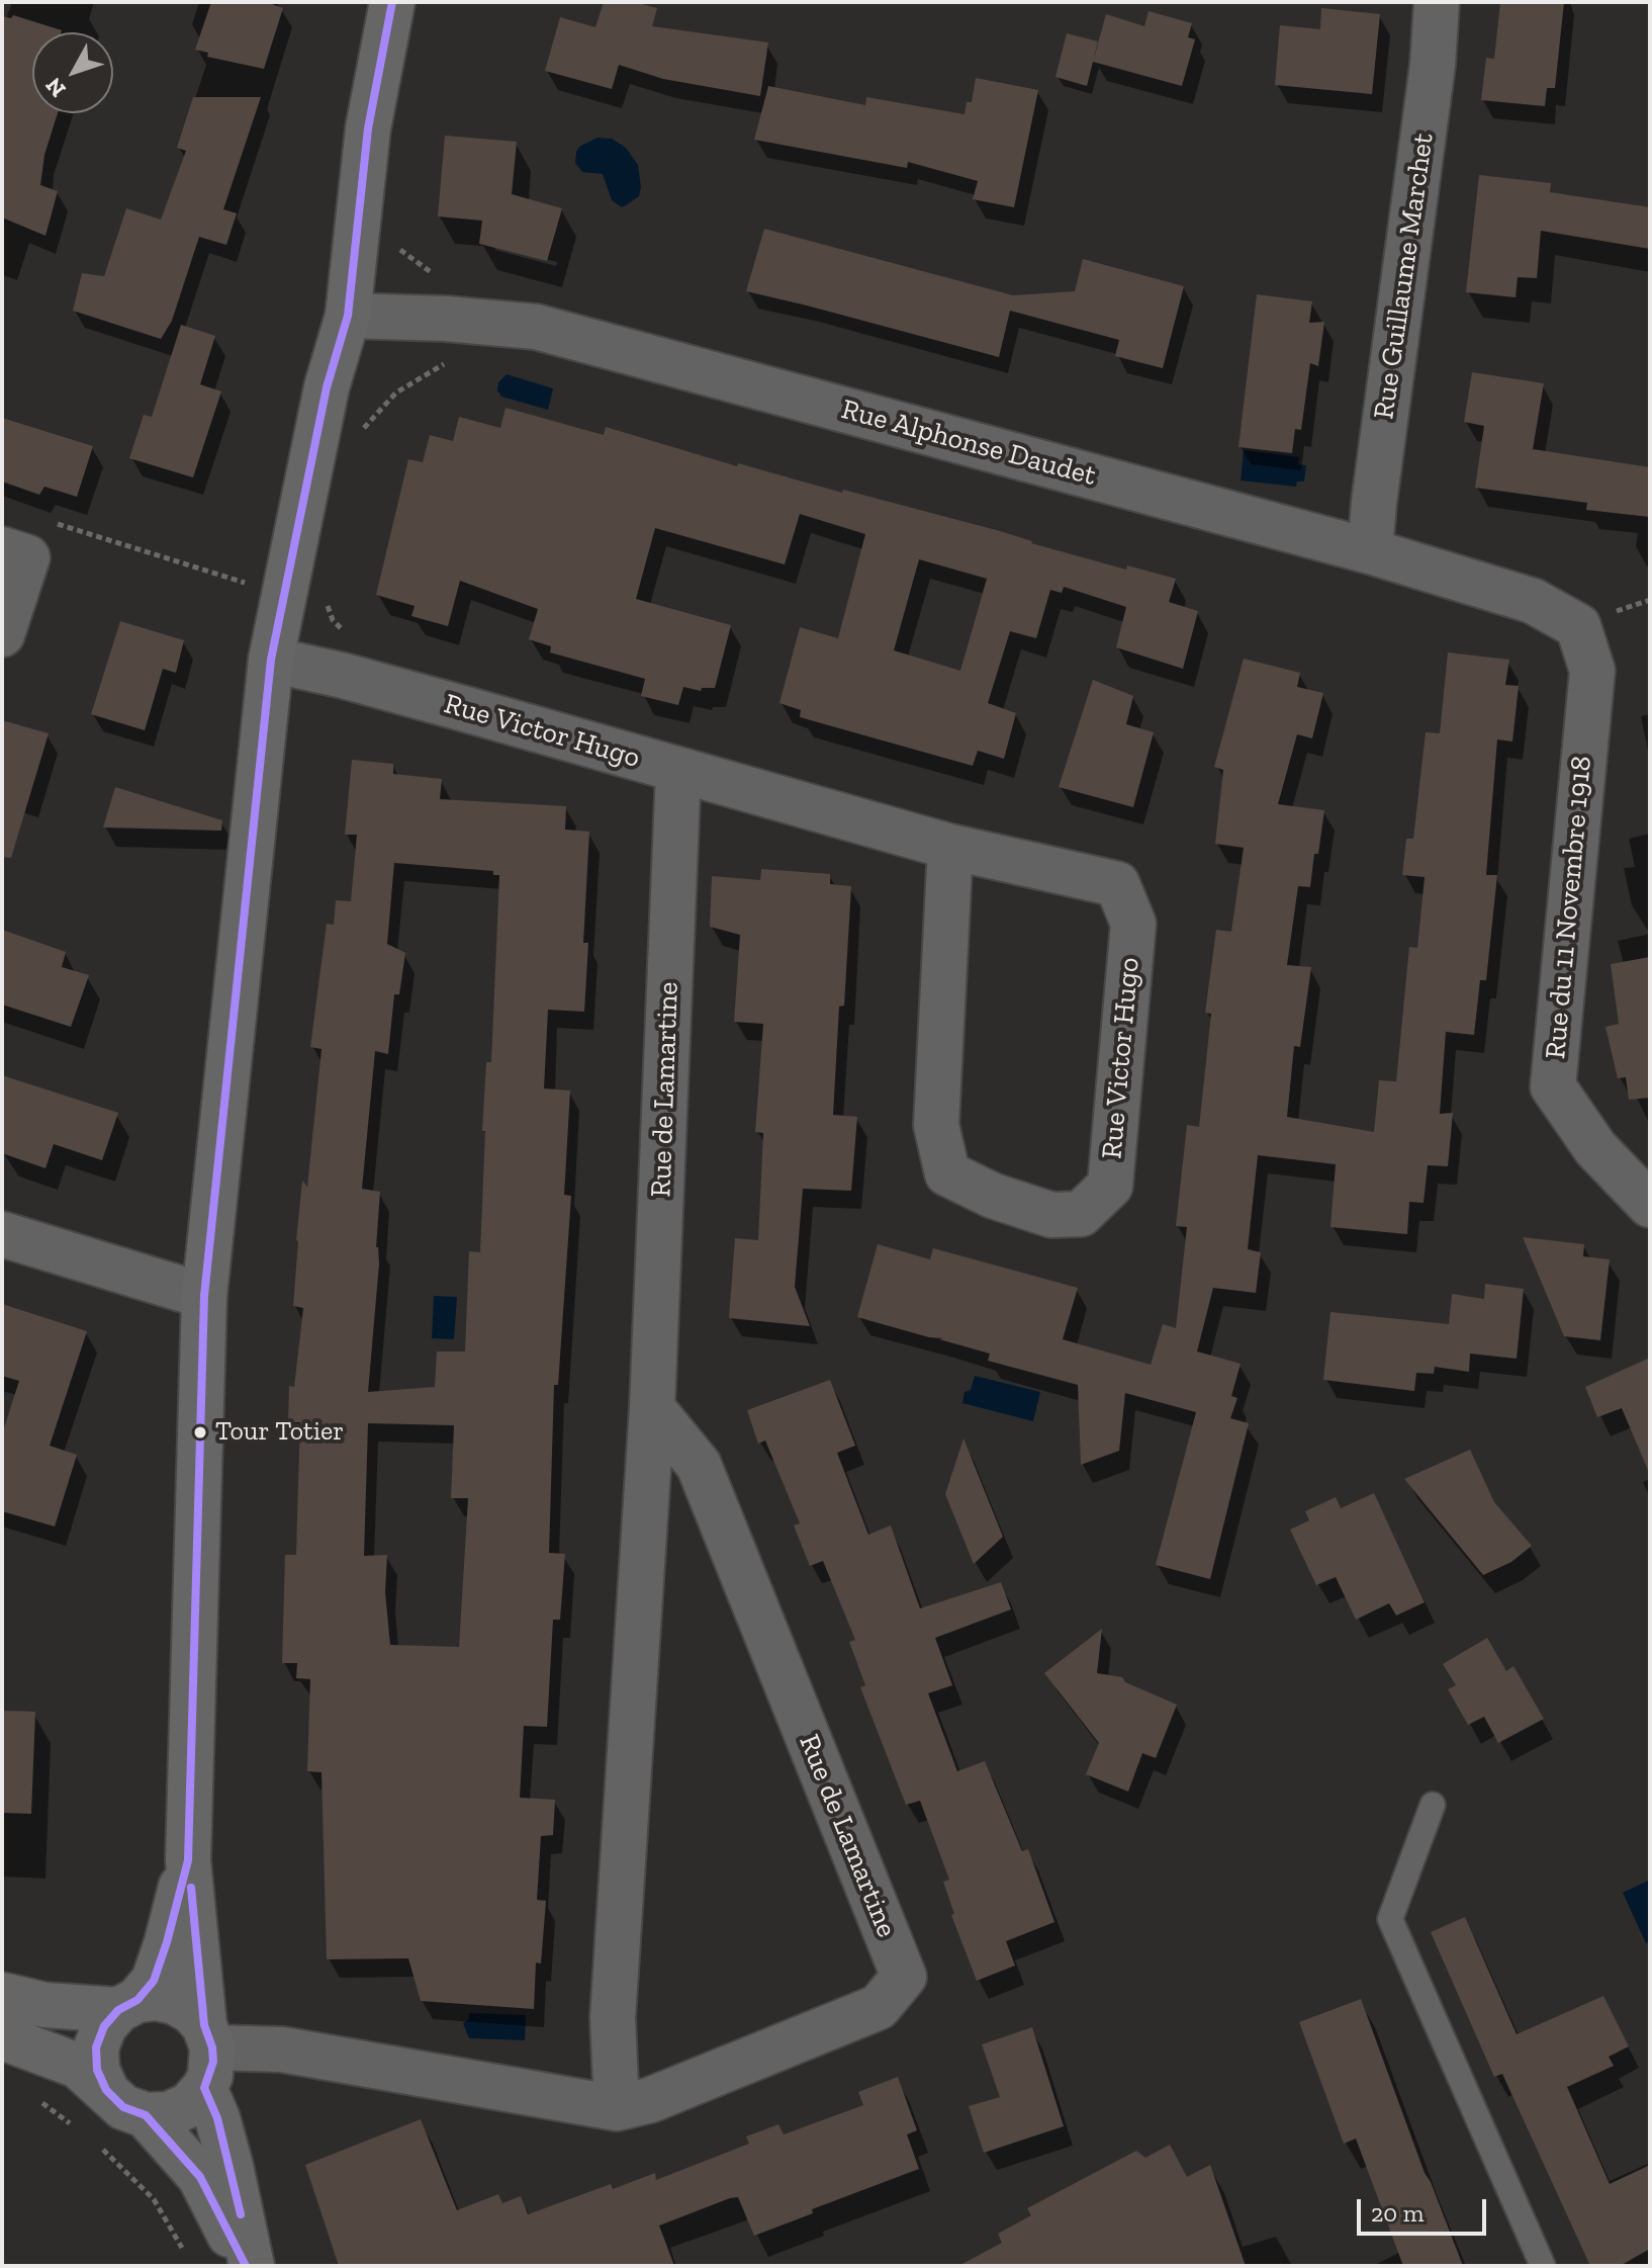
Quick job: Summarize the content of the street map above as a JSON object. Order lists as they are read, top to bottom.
{
  "streets": {
    "street": [
      "Rue Guillaume Marchet",
      "Rue Alphonse Daudet",
      "Rue Victor Hugo",
      "Rue du 11 Novembre 1918",
      "Rue de Lamartine"
    ]
  },
  "crossings": [
    ["Rue Guillaume Marchet", "Rue Alphonse Daudet"],
    ["Rue Alphonse Daudet", "Rue du 11 Novembre 1918"],
    ["Rue Victor Hugo", "Rue de Lamartine"]
  ],
  "places": ["Tour Totier"],
  "scale_bar": "20 m",
  "north": "bottom left"
}
